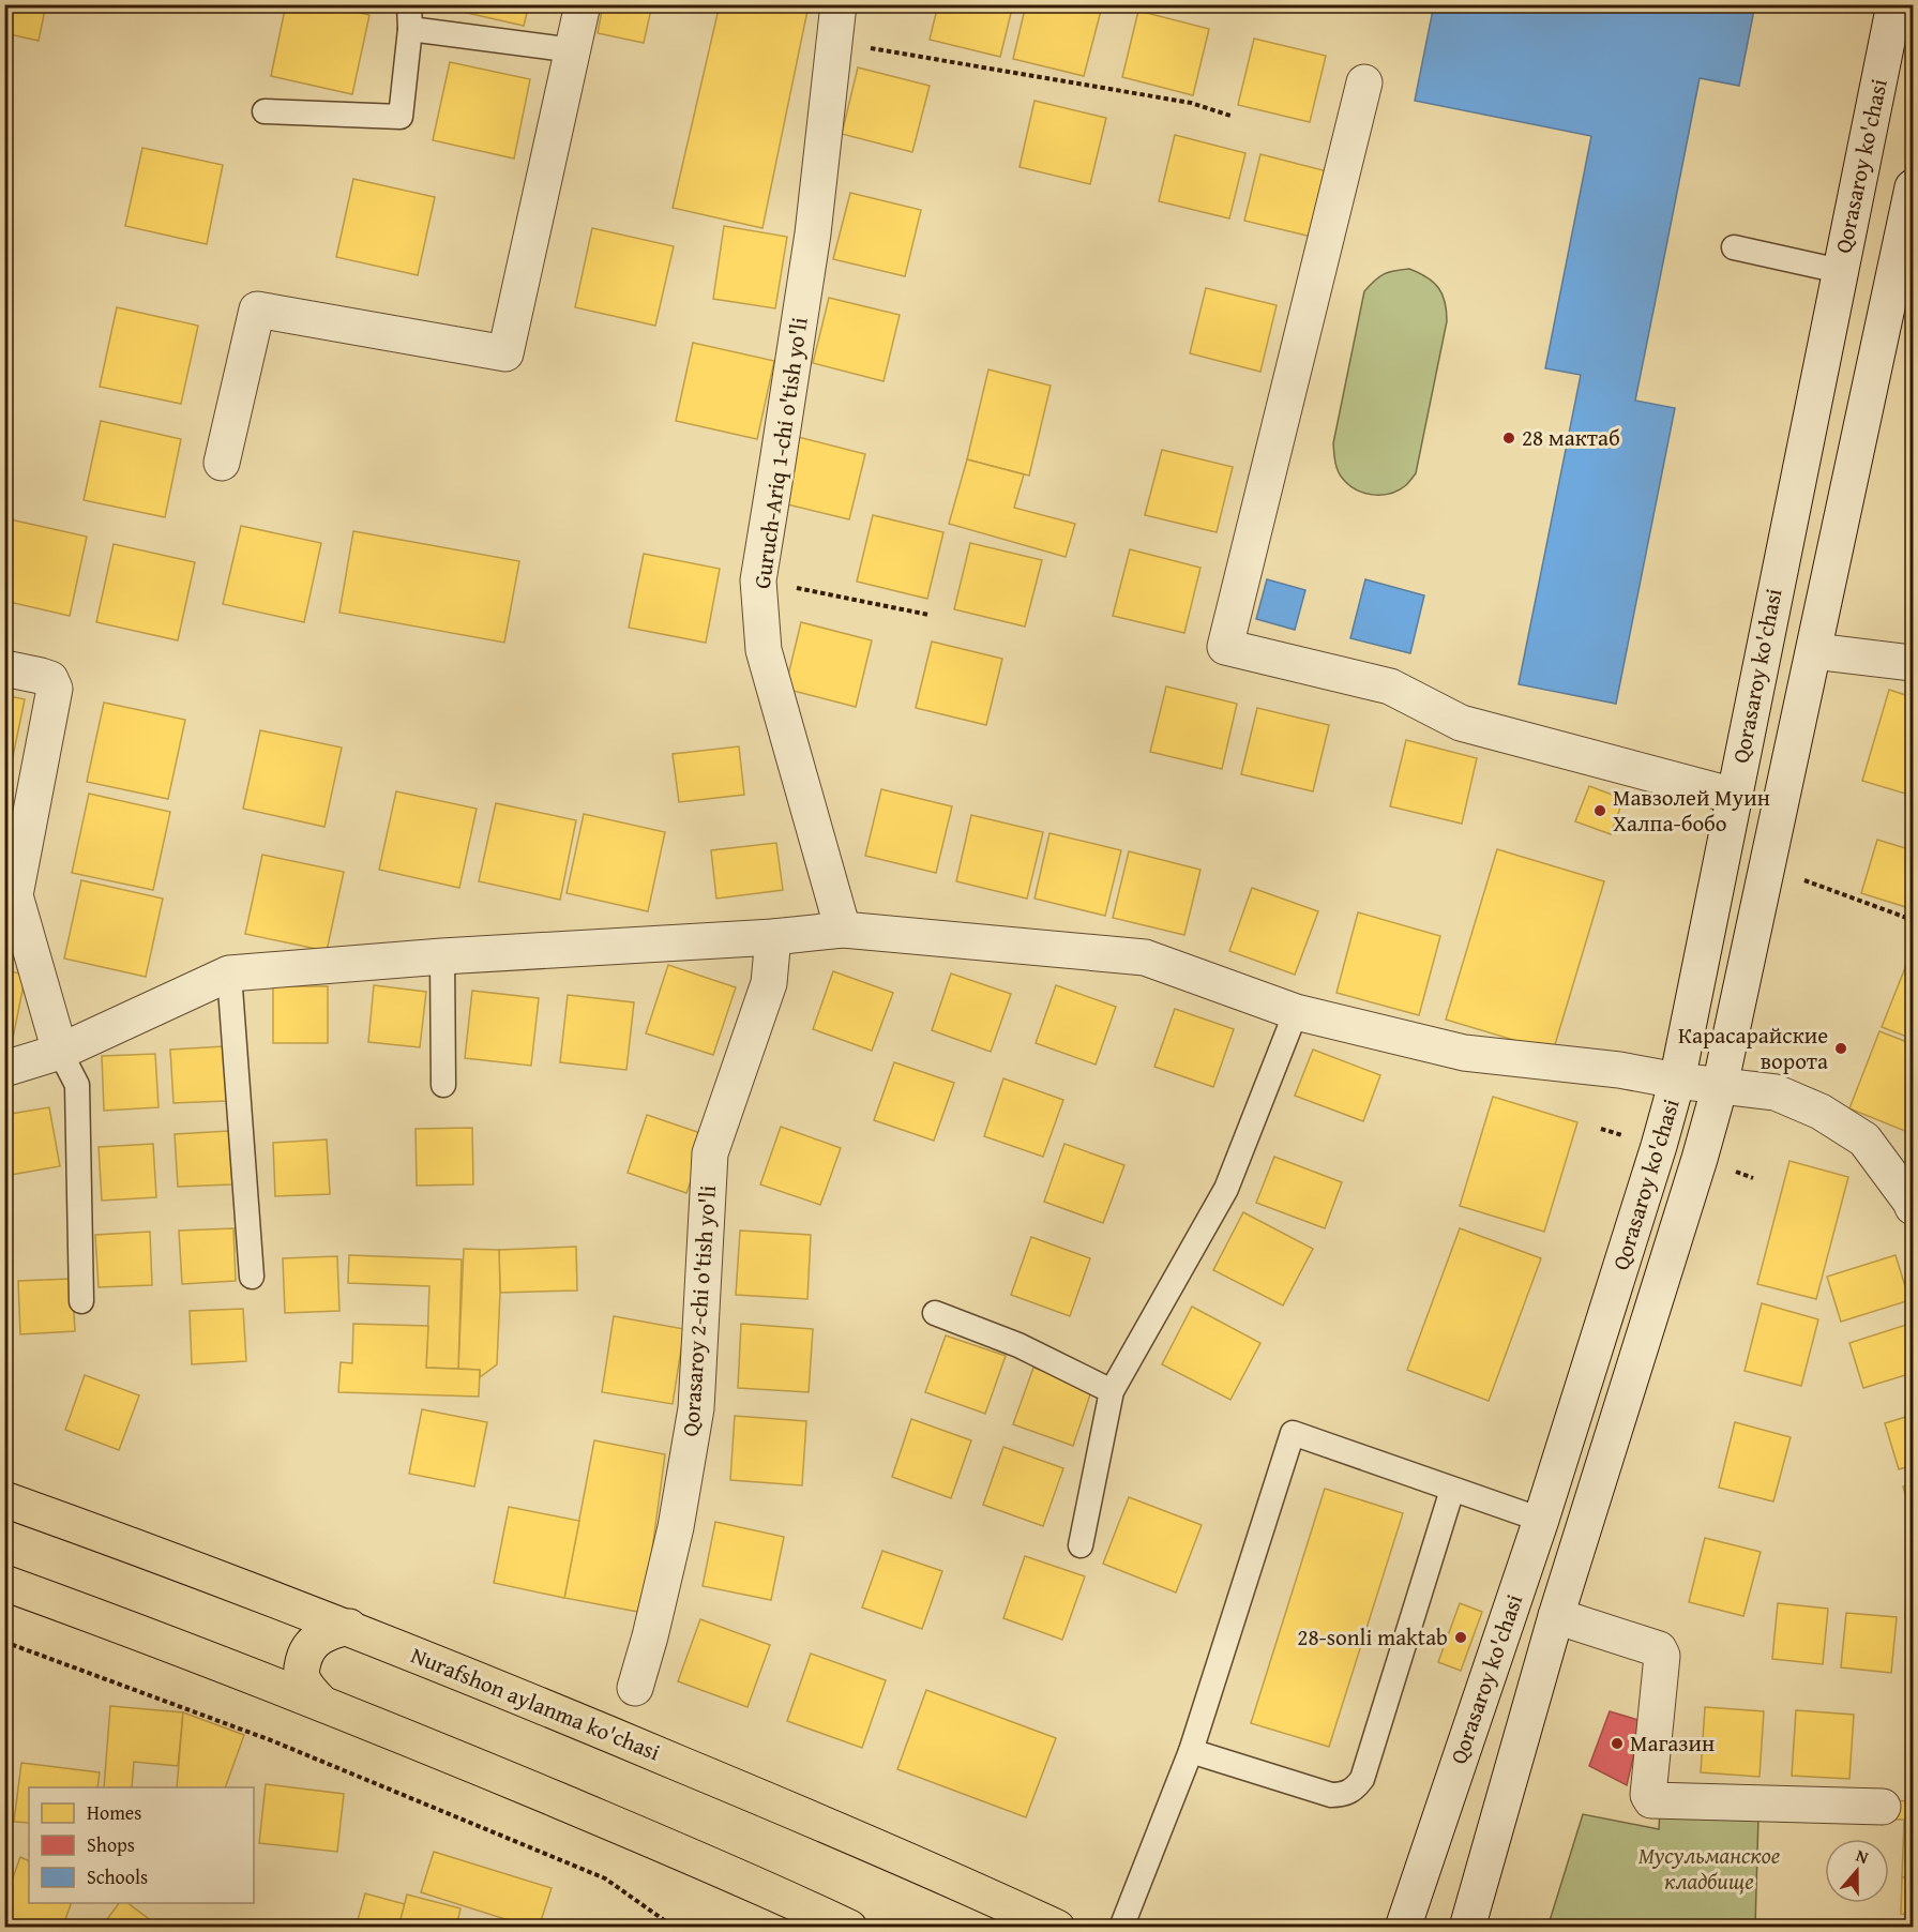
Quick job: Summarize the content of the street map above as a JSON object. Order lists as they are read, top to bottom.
{
  "streets": {
    "main road": ["Nurafshon aylanma ko'chasi"],
    "street": ["Qorasaroy ko'chasi", "Guruch-Ariq 1-chi o'tish yo'li", "Qorasaroy 2-chi o'tish yo'li"]
  },
  "parks": ["Мусульманское кладбище"],
  "places": [
    "28 мактаб",
    "Мавзолей Муин Халпа-бобо",
    "Карасарайские ворота",
    "28-sonli maktab",
    "Магазин"
  ],
  "legend": ["Homes", "Shops", "Schools"],
  "north": "top"
}
